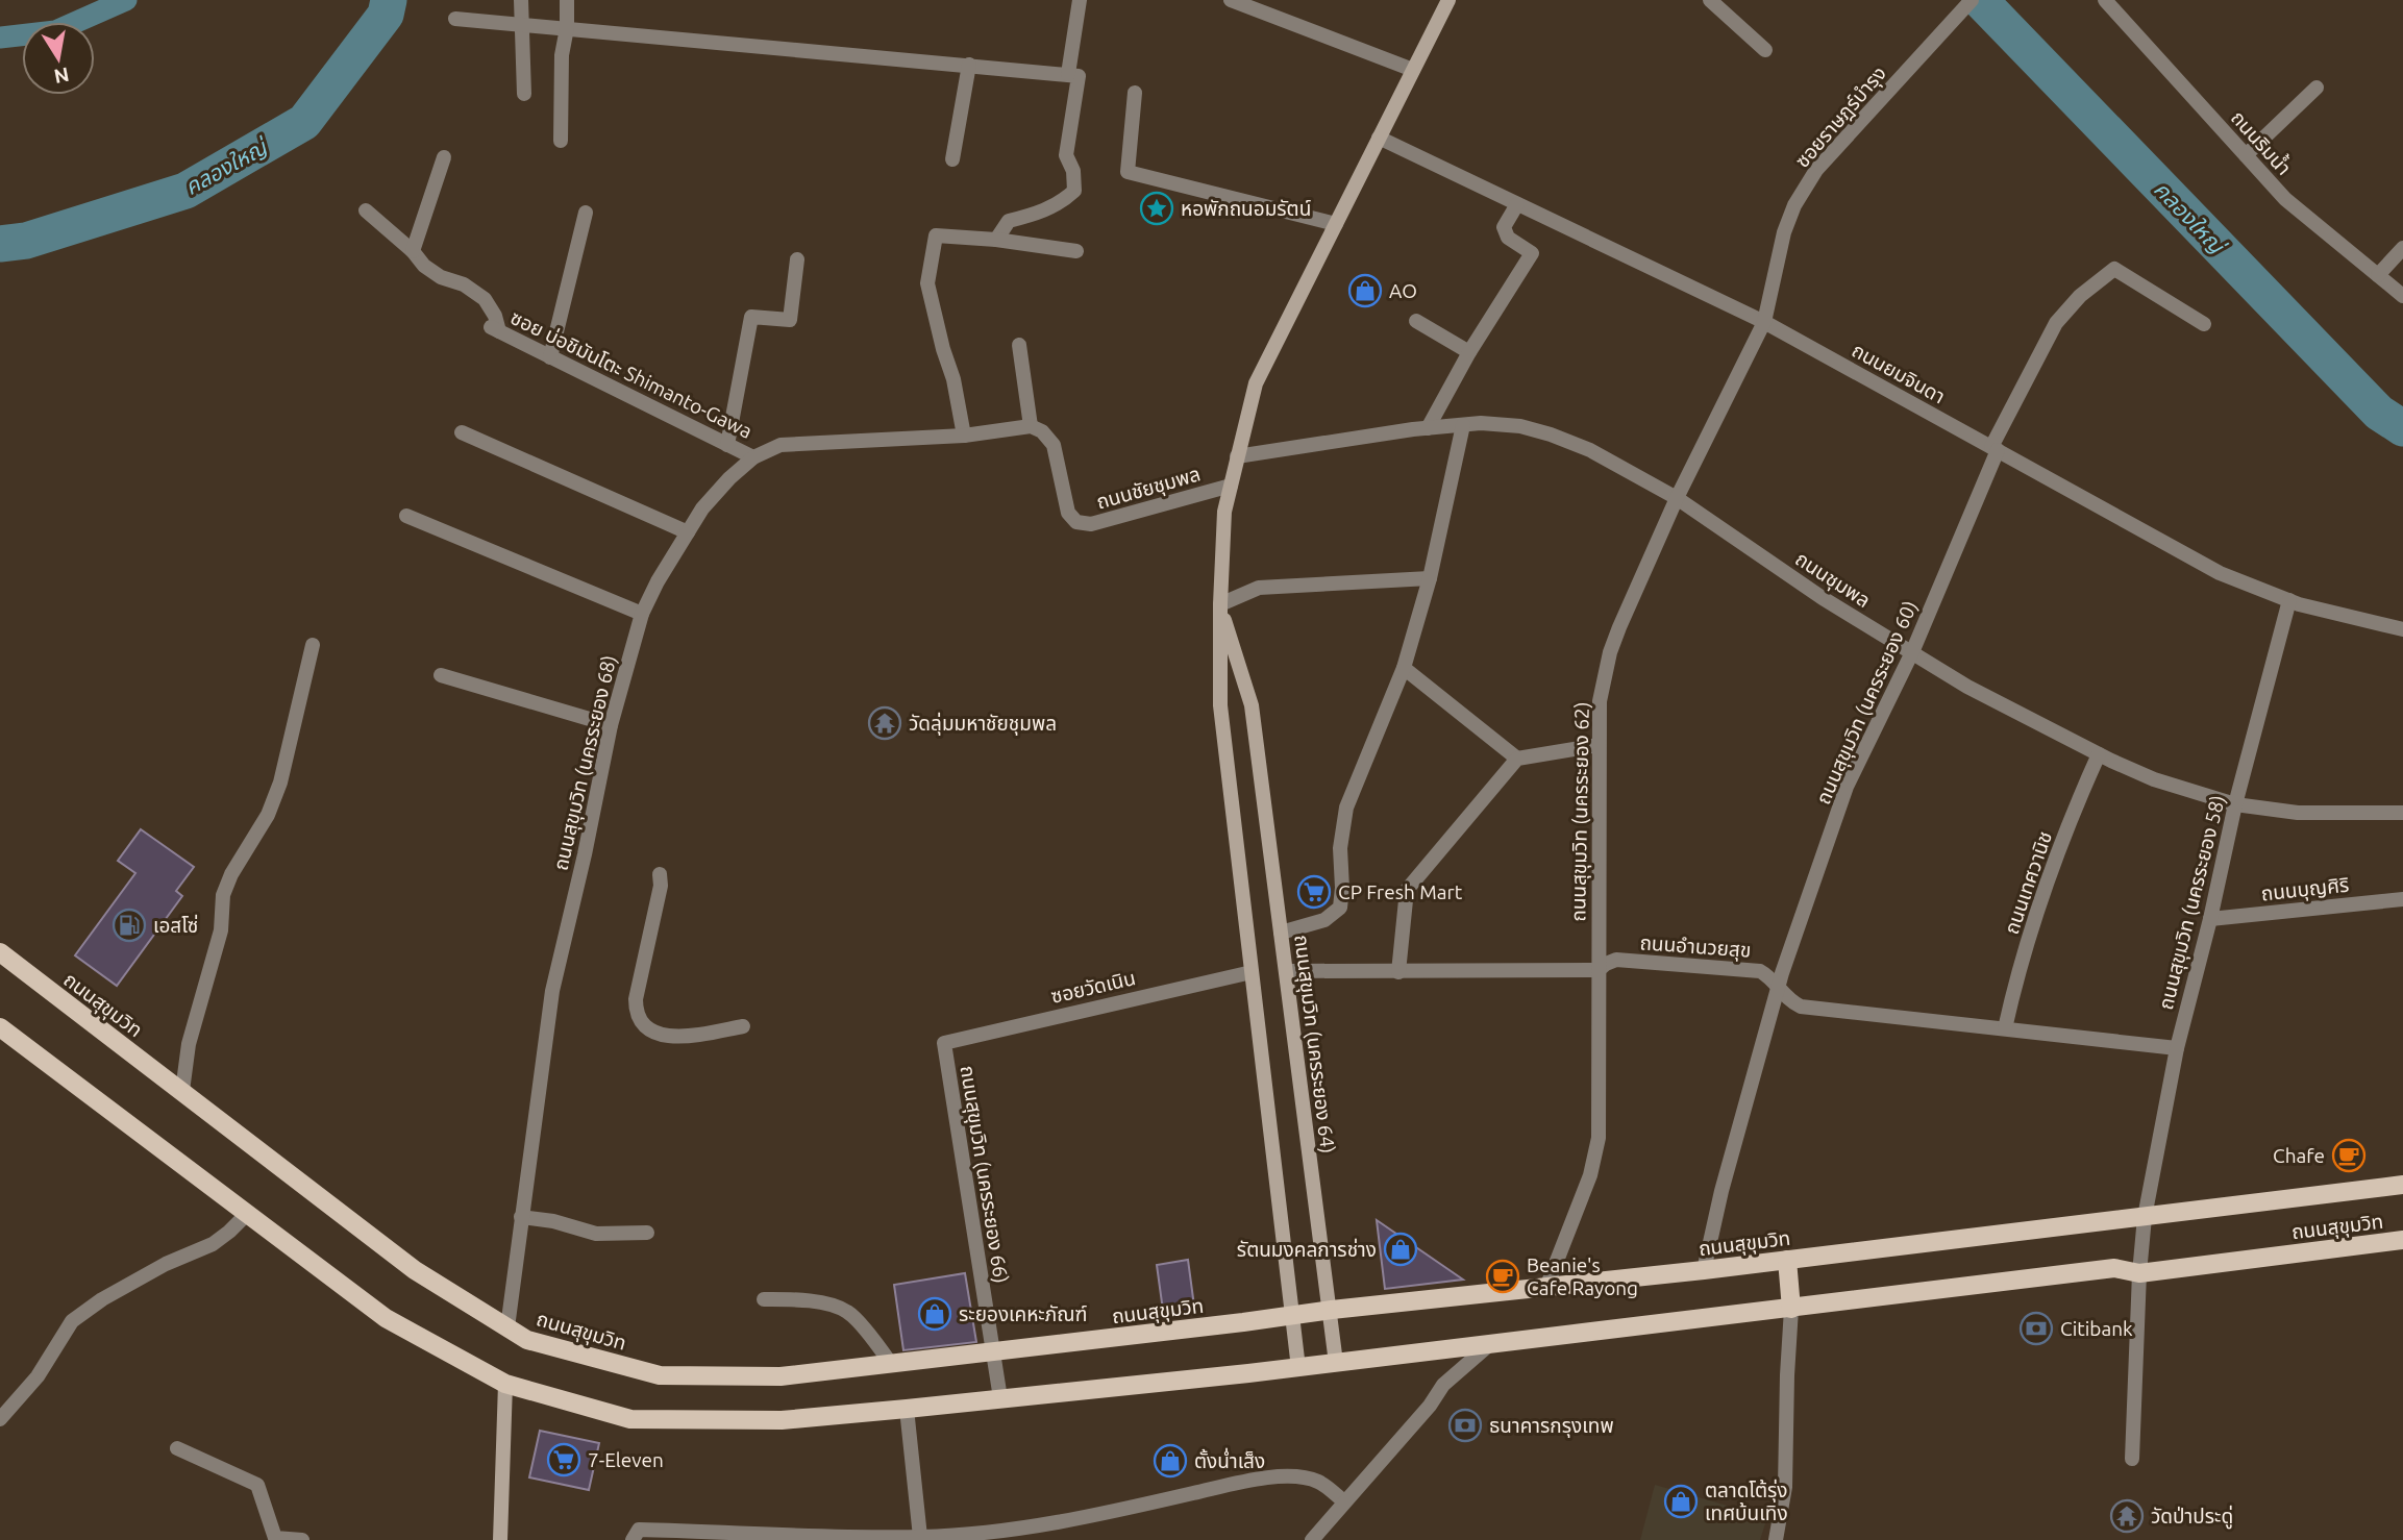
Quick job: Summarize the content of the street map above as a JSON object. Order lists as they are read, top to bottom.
{
  "streets": {
    "main road": ["ถนนสุขุมวิท"],
    "street": [
      "ซอยราษฎร์บำรุง",
      "ถนนริมน้ำ",
      "ถนนยมจินดา",
      "ซอย บ่อชิมันโตะ Shimanto-Gawa",
      "ถนนชัยชุมพล",
      "ถนนชุมพล",
      "ถนนสุขุมวิท (นครระยอง 60)",
      "ถนนสุขุมวิท (นครระยอง 68)",
      "ถนนสุขุมวิท (นครระยอง 62)",
      "ถนนเทศวานิช",
      "ถนนบุญศิริ",
      "ถนนสุขุมวิท (นครระยอง 58)",
      "ถนนอำนวยสุข",
      "ซอยวัดเนิน",
      "ถนนสุขุมวิท (นครระยอง 64)",
      "ถนนสุขุมวิท (นครระยอง 66)"
    ]
  },
  "crossings": [
    ["ซอยราษฎร์บำรุง", "ถนนยมจินดา"],
    ["ซอยราษฎร์บำรุง", "ถนนสุขุมวิท (นครระยอง 62)"],
    ["ถนนยมจินดา", "ถนนสุขุมวิท (นครระยอง 60)"],
    ["ถนนยมจินดา", "ถนนสุขุมวิท (นครระยอง 62)"],
    ["ถนนยมจินดา", "ถนนสุขุมวิท (นครระยอง 58)"],
    ["ถนนยมจินดา", "ถนนสุขุมวิท (นครระยอง 64)"],
    ["ซอย บ่อชิมันโตะ Shimanto-Gawa", "ถนนสุขุมวิท (นครระยอง 68)"],
    ["ถนนชัยชุมพล", "ถนนสุขุมวิท (นครระยอง 68)"],
    ["ถนนชัยชุมพล", "ถนนสุขุมวิท (นครระยอง 64)"],
    ["ถนนชุมพล", "ถนนสุขุมวิท (นครระยอง 60)"],
    ["ถนนชุมพล", "ถนนสุขุมวิท (นครระยอง 62)"],
    ["ถนนชุมพล", "ถนนเทศวานิช"],
    ["ถนนชุมพล", "ถนนสุขุมวิท (นครระยอง 58)"],
    ["ถนนชุมพล", "ถนนสุขุมวิท (นครระยอง 64)"],
    ["ถนนสุขุมวิท (นครระยอง 60)", "ถนนอำนวยสุข"],
    ["ถนนสุขุมวิท (นครระยอง 60)", "ถนนสุขุมวิท"],
    ["ถนนสุขุมวิท (นครระยอง 68)", "ถนนสุขุมวิท"],
    ["ถนนสุขุมวิท (นครระยอง 62)", "ถนนอำนวยสุข"],
    ["ถนนสุขุมวิท (นครระยอง 62)", "ถนนสุขุมวิท"],
    ["ถนนเทศวานิช", "ถนนอำนวยสุข"],
    ["ถนนบุญศิริ", "ถนนสุขุมวิท (นครระยอง 58)"],
    ["ถนนสุขุมวิท (นครระยอง 58)", "ถนนอำนวยสุข"],
    ["ถนนสุขุมวิท (นครระยอง 58)", "ถนนสุขุมวิท"],
    ["ถนนอำนวยสุข", "ถนนสุขุมวิท (นครระยอง 64)"],
    ["ซอยวัดเนิน", "ถนนสุขุมวิท (นครระยอง 64)"],
    ["ซอยวัดเนิน", "ถนนสุขุมวิท (นครระยอง 66)"],
    ["ถนนสุขุมวิท", "ถนนสุขุมวิท (นครระยอง 64)"],
    ["ถนนสุขุมวิท", "ถนนสุขุมวิท (นครระยอง 66)"]
  ],
  "water": ["คลองใหญ่"],
  "places": {
    "place": ["หอพักถนอมรัตน์"],
    "shop": [
      "AO",
      "รัตนมงคลการช่าง",
      "ระยองเคหะภัณฑ์",
      "ตั้งน่ำเส็ง",
      "ตลาดโต้รุ่ง เทศบ้นเทิง"
    ],
    "temple": ["วัดลุ่มมหาชัยชุมพล", "วัดป่าประดู่"],
    "supermarket": ["CP Fresh Mart", "7-Eleven"],
    "fuel station": ["เอสโซ่"],
    "cafe": ["Chafe", "Beanie's Cafe Rayong"],
    "bank": ["Citibank", "ธนาคารกรุงเทพ"]
  },
  "north": "bottom"
}
